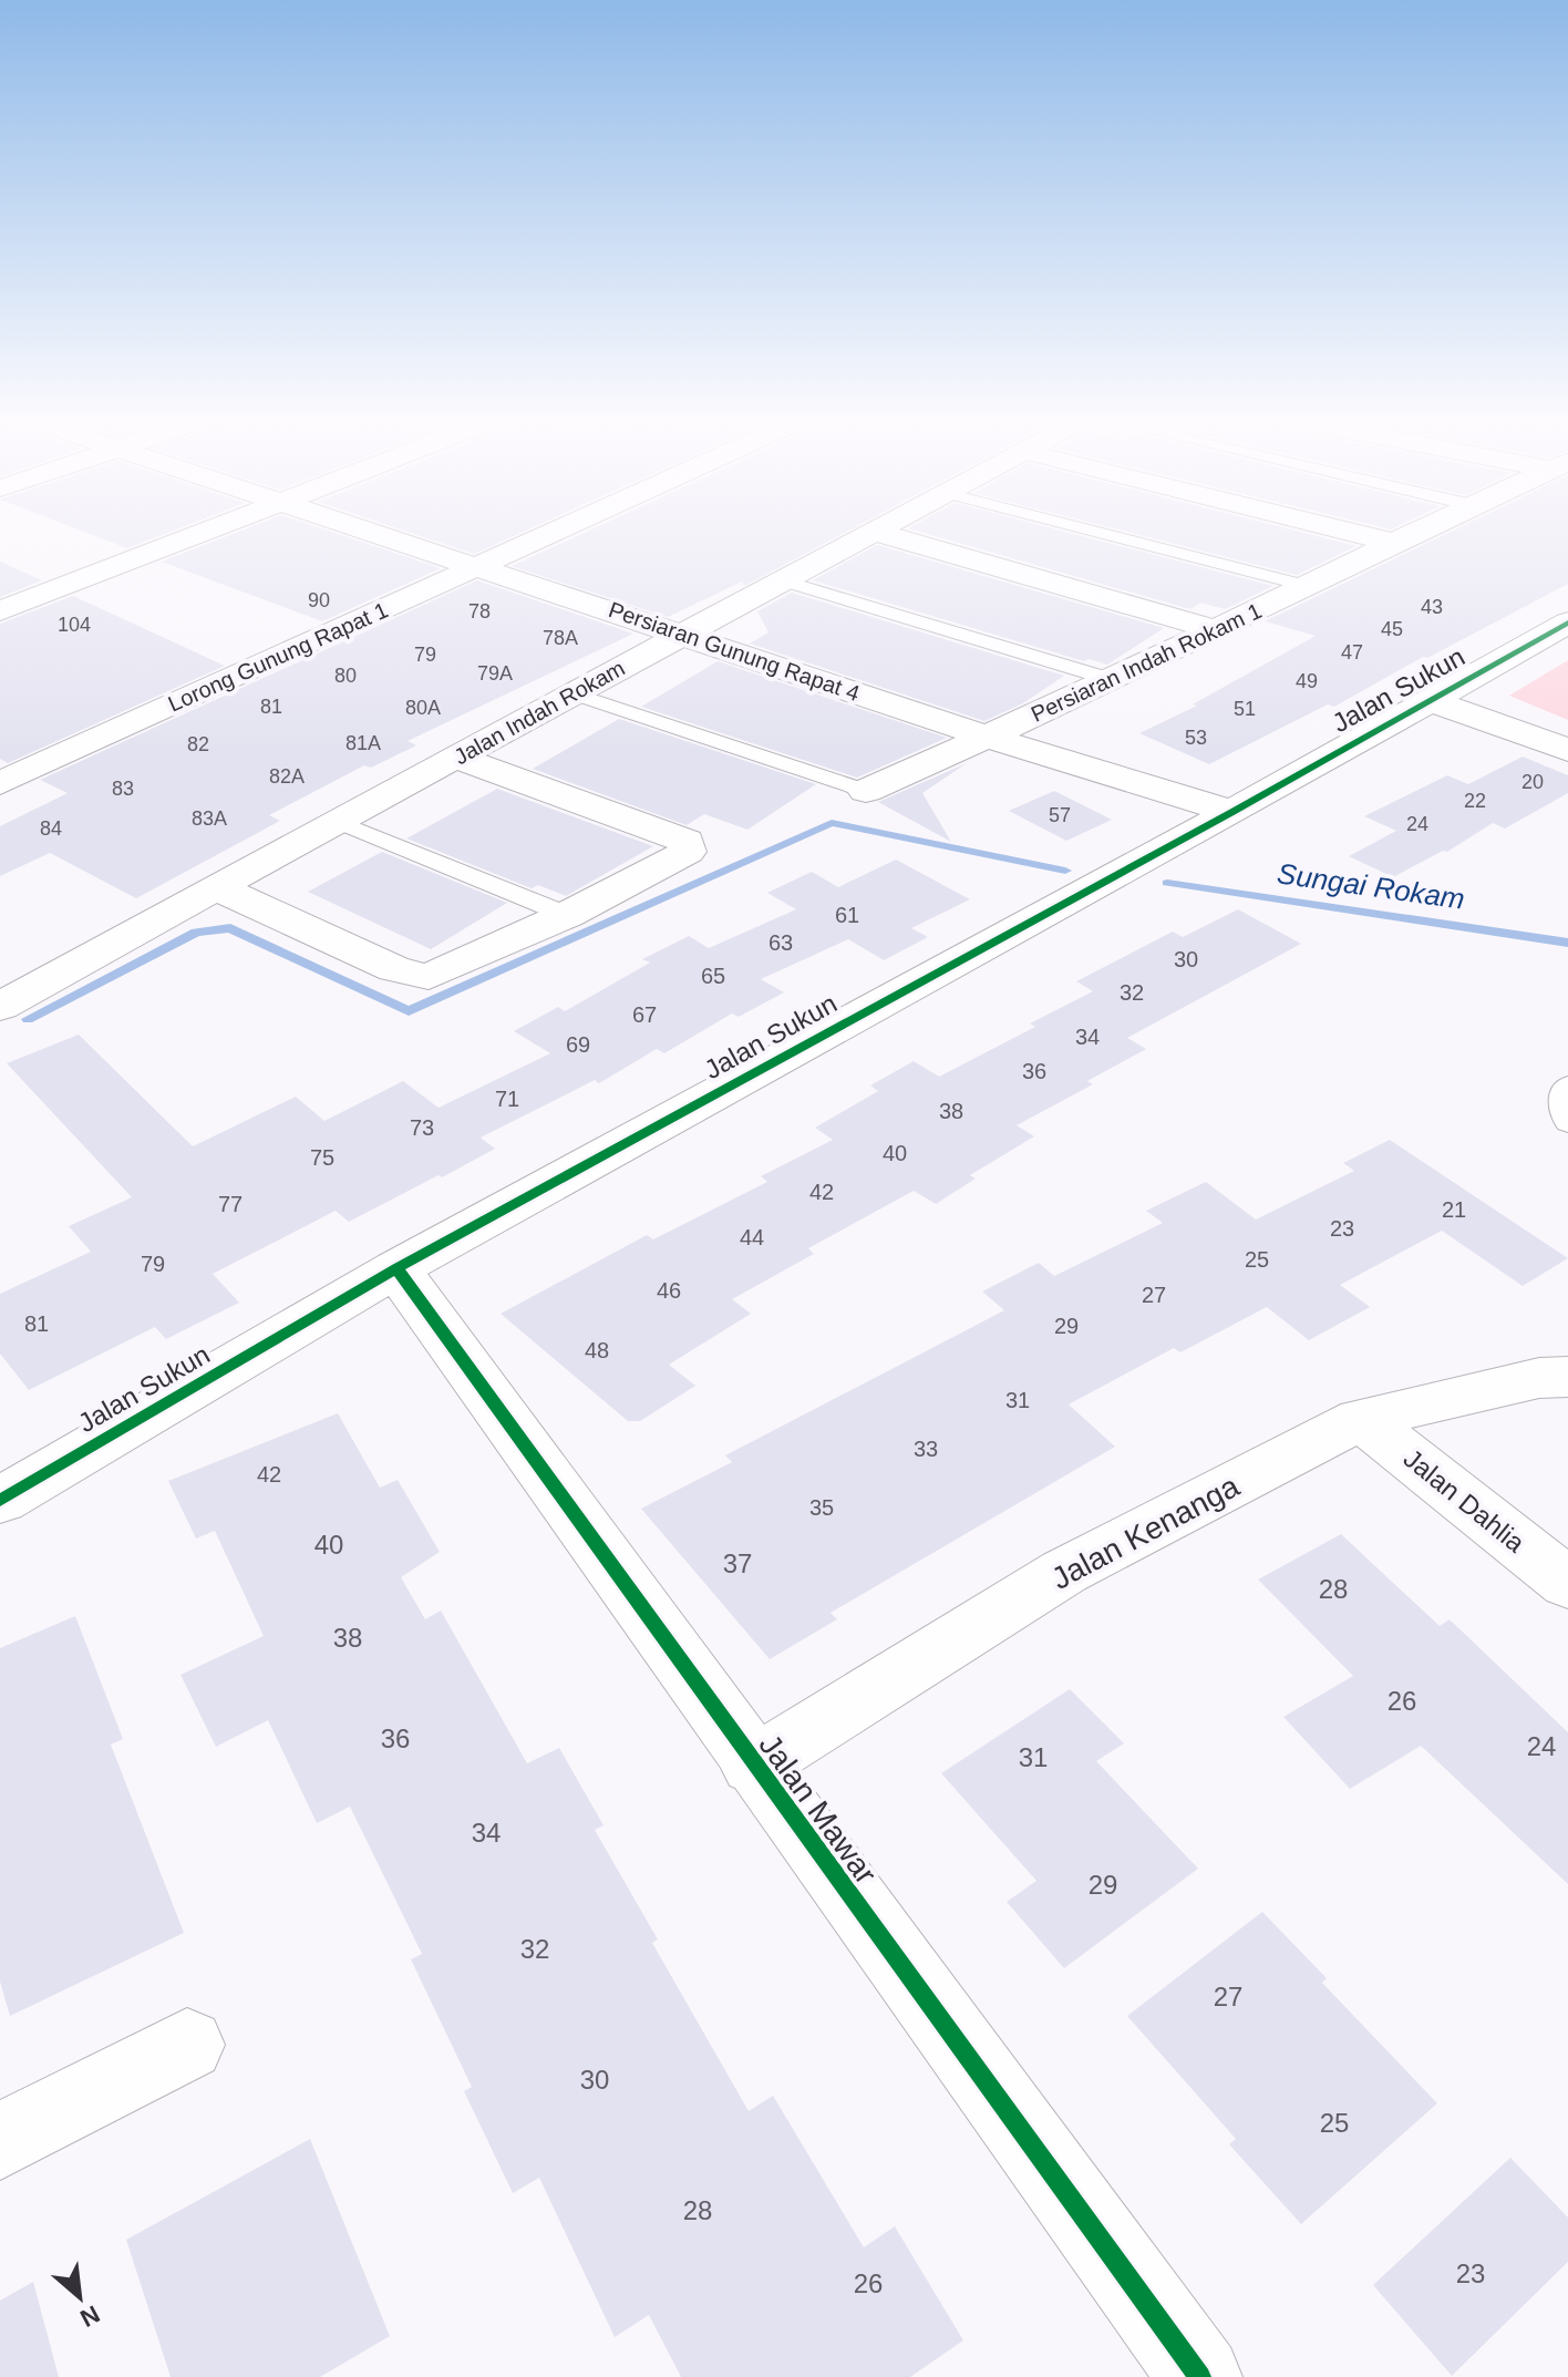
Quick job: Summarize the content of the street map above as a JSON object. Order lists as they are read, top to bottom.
{
  "streets": {
    "street": [
      "Persiaran Gunung Rapat 4",
      "Lorong Gunung Rapat 1",
      "Persiaran Indah Rokam 1",
      "Jalan Sukun",
      "Jalan Indah Rokam",
      "Jalan Dahlia",
      "Jalan Kenanga",
      "Jalan Mawar"
    ]
  },
  "crossings": [
    ["Persiaran Gunung Rapat 4", "Lorong Gunung Rapat 1"],
    ["Persiaran Gunung Rapat 4", "Persiaran Indah Rokam 1"],
    ["Persiaran Gunung Rapat 4", "Jalan Sukun"],
    ["Persiaran Gunung Rapat 4", "Jalan Indah Rokam"],
    ["Jalan Sukun", "Jalan Mawar"],
    ["Jalan Dahlia", "Jalan Kenanga"],
    ["Jalan Kenanga", "Jalan Mawar"]
  ],
  "water": ["Sungai Rokam"],
  "house_numbers": [
    "90",
    "43",
    "78",
    "104",
    "45",
    "78A",
    "47",
    "79",
    "79A",
    "80",
    "49",
    "81",
    "80A",
    "51",
    "53",
    "81A",
    "82",
    "82A",
    "20",
    "83",
    "22",
    "57",
    "83A",
    "24",
    "84",
    "61",
    "63",
    "30",
    "65",
    "32",
    "67",
    "34",
    "69",
    "36",
    "71",
    "38",
    "73",
    "40",
    "75",
    "42",
    "77",
    "21",
    "23",
    "44",
    "25",
    "79",
    "46",
    "27",
    "81",
    "29",
    "48",
    "31",
    "33",
    "42",
    "35",
    "40",
    "37",
    "28",
    "38",
    "26",
    "36",
    "24",
    "31",
    "34",
    "29",
    "32",
    "27",
    "30",
    "25",
    "28",
    "23",
    "26"
  ],
  "north": "bottom right"
}
